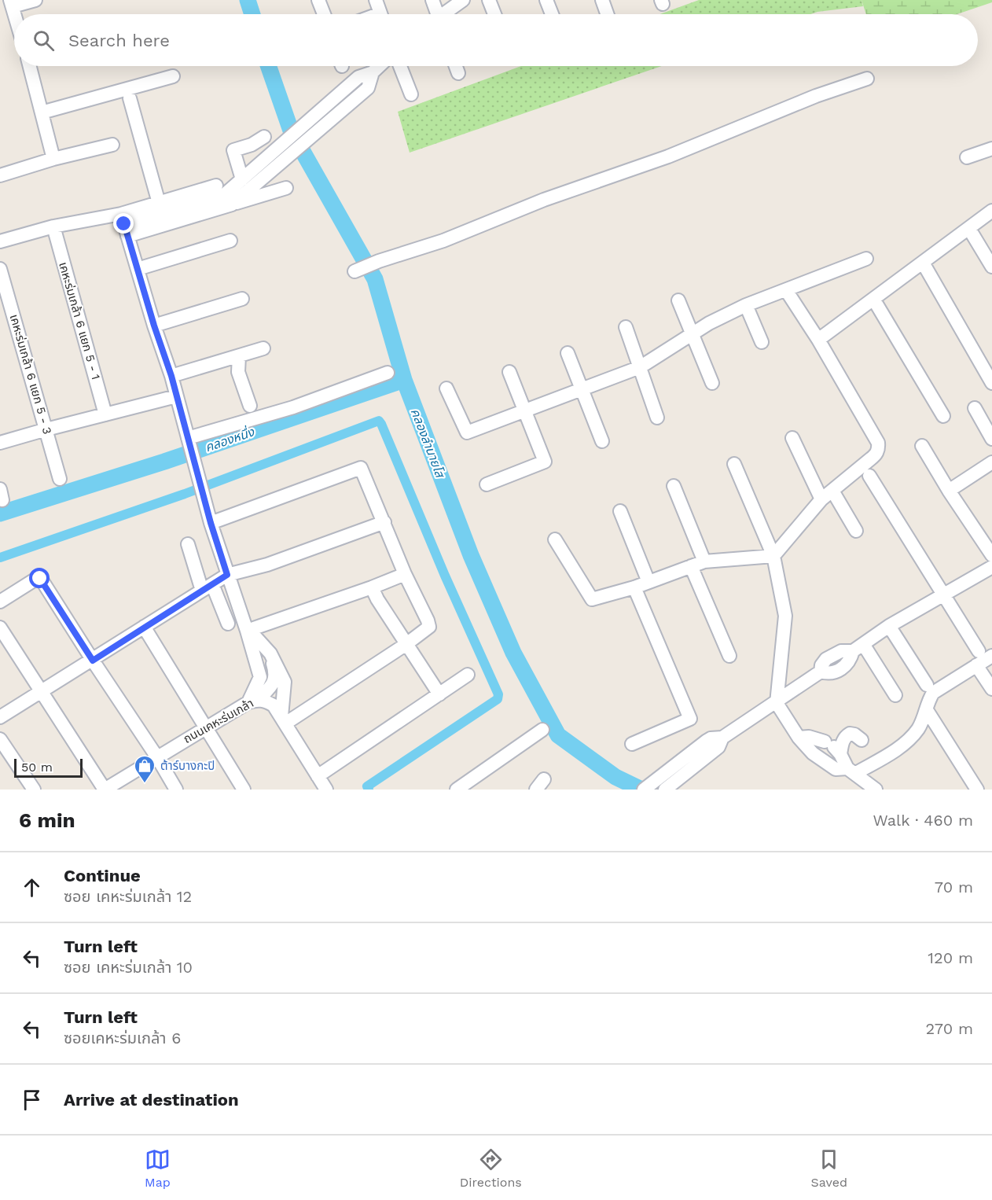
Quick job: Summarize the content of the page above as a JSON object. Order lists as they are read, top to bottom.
{
  "streets": {
    "street": ["เคหะร่มเกล้า 6 แยก 5 - 1", "เคหะร่มเกล้า 6 แยก 5 - 3", "ถนนเคหะร่มเกล้า"]
  },
  "water": ["คลองหนึ่ง", "คลองลำนายโส"],
  "places": {
    "shop": ["ต้าร์บางกะปิ"]
  },
  "scale_bar": "50 m",
  "page": {
    "search": "Search here",
    "scale": "50 m",
    "heading": ["6 min", "Walk · 460 m"],
    "list": [
      ["Continue", "ซอย เคหะร่มเกล้า 12", "70 m"],
      ["Turn left", "ซอย เคหะร่มเกล้า 10", "120 m"],
      ["Turn left", "ซอยเคหะร่มเกล้า 6", "270 m"],
      "Arrive at destination"
    ],
    "nav": ["Map", "Directions", "Saved"]
  }
}
